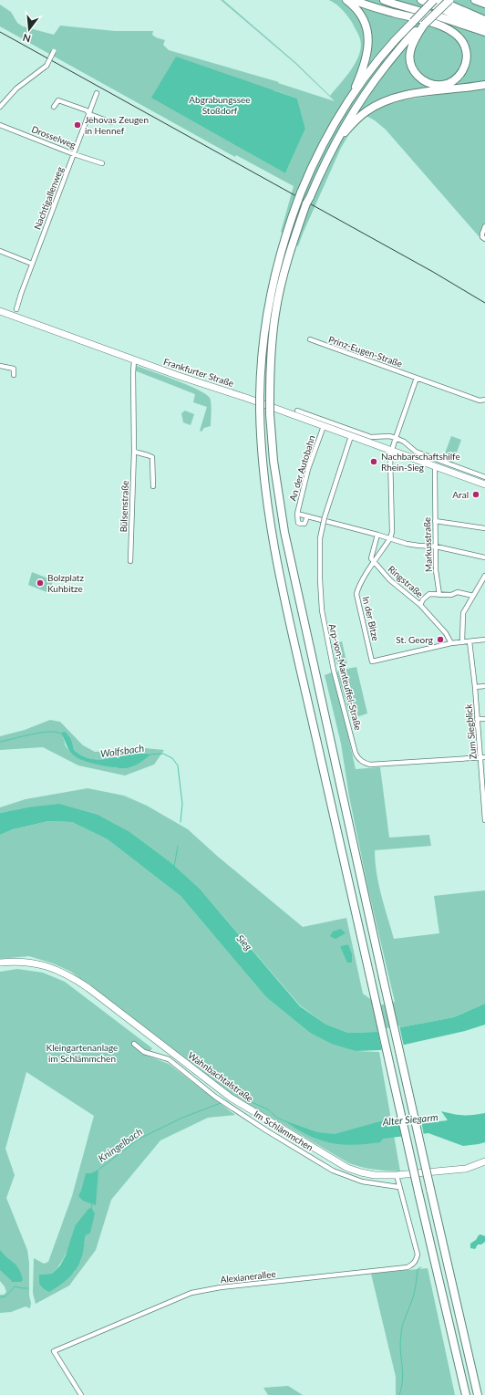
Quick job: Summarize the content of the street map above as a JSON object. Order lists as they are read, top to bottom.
{
  "streets": {
    "main road": ["Frankfurter Straße", "Wahnbachtalstraße"],
    "street": [
      "Drosselweg",
      "Nachtigallenweg",
      "Prinz-Eugen-Straße",
      "An der Autobahn",
      "Bülsenstraße",
      "Markusstraße",
      "Ringstraße",
      "In der Bitze",
      "Arp-von-Manteuffel-Straße",
      "Zum Siegblick",
      "Im Schlämmchen",
      "Alexianerallee"
    ]
  },
  "crossings": [
    ["Drosselweg", "Nachtigallenweg"],
    ["Frankfurter Straße", "An der Autobahn"],
    ["Frankfurter Straße", "Bülsenstraße"],
    ["Frankfurter Straße", "Arp-von-Manteuffel-Straße"],
    ["Ringstraße", "In der Bitze"],
    ["Arp-von-Manteuffel-Straße", "Zum Siegblick"],
    ["Wahnbachtalstraße", "Alexianerallee"],
    ["Im Schlämmchen", "Alexianerallee"]
  ],
  "water": [
    "Wolfsbach",
    "Sieg",
    "Alter Siegarm",
    "Kningelbach"
  ],
  "parks": ["Abgrabungssee Stoßdorf", "Kleingartenanlage im Schlämmchen"],
  "places": [
    "Jehovas Zeugen in Hennef",
    "Nachbarschaftshilfe Rhein-Sieg",
    "Aral",
    "Bolzplatz Kuhbitze",
    "St. Georg"
  ],
  "north": "bottom"
}
